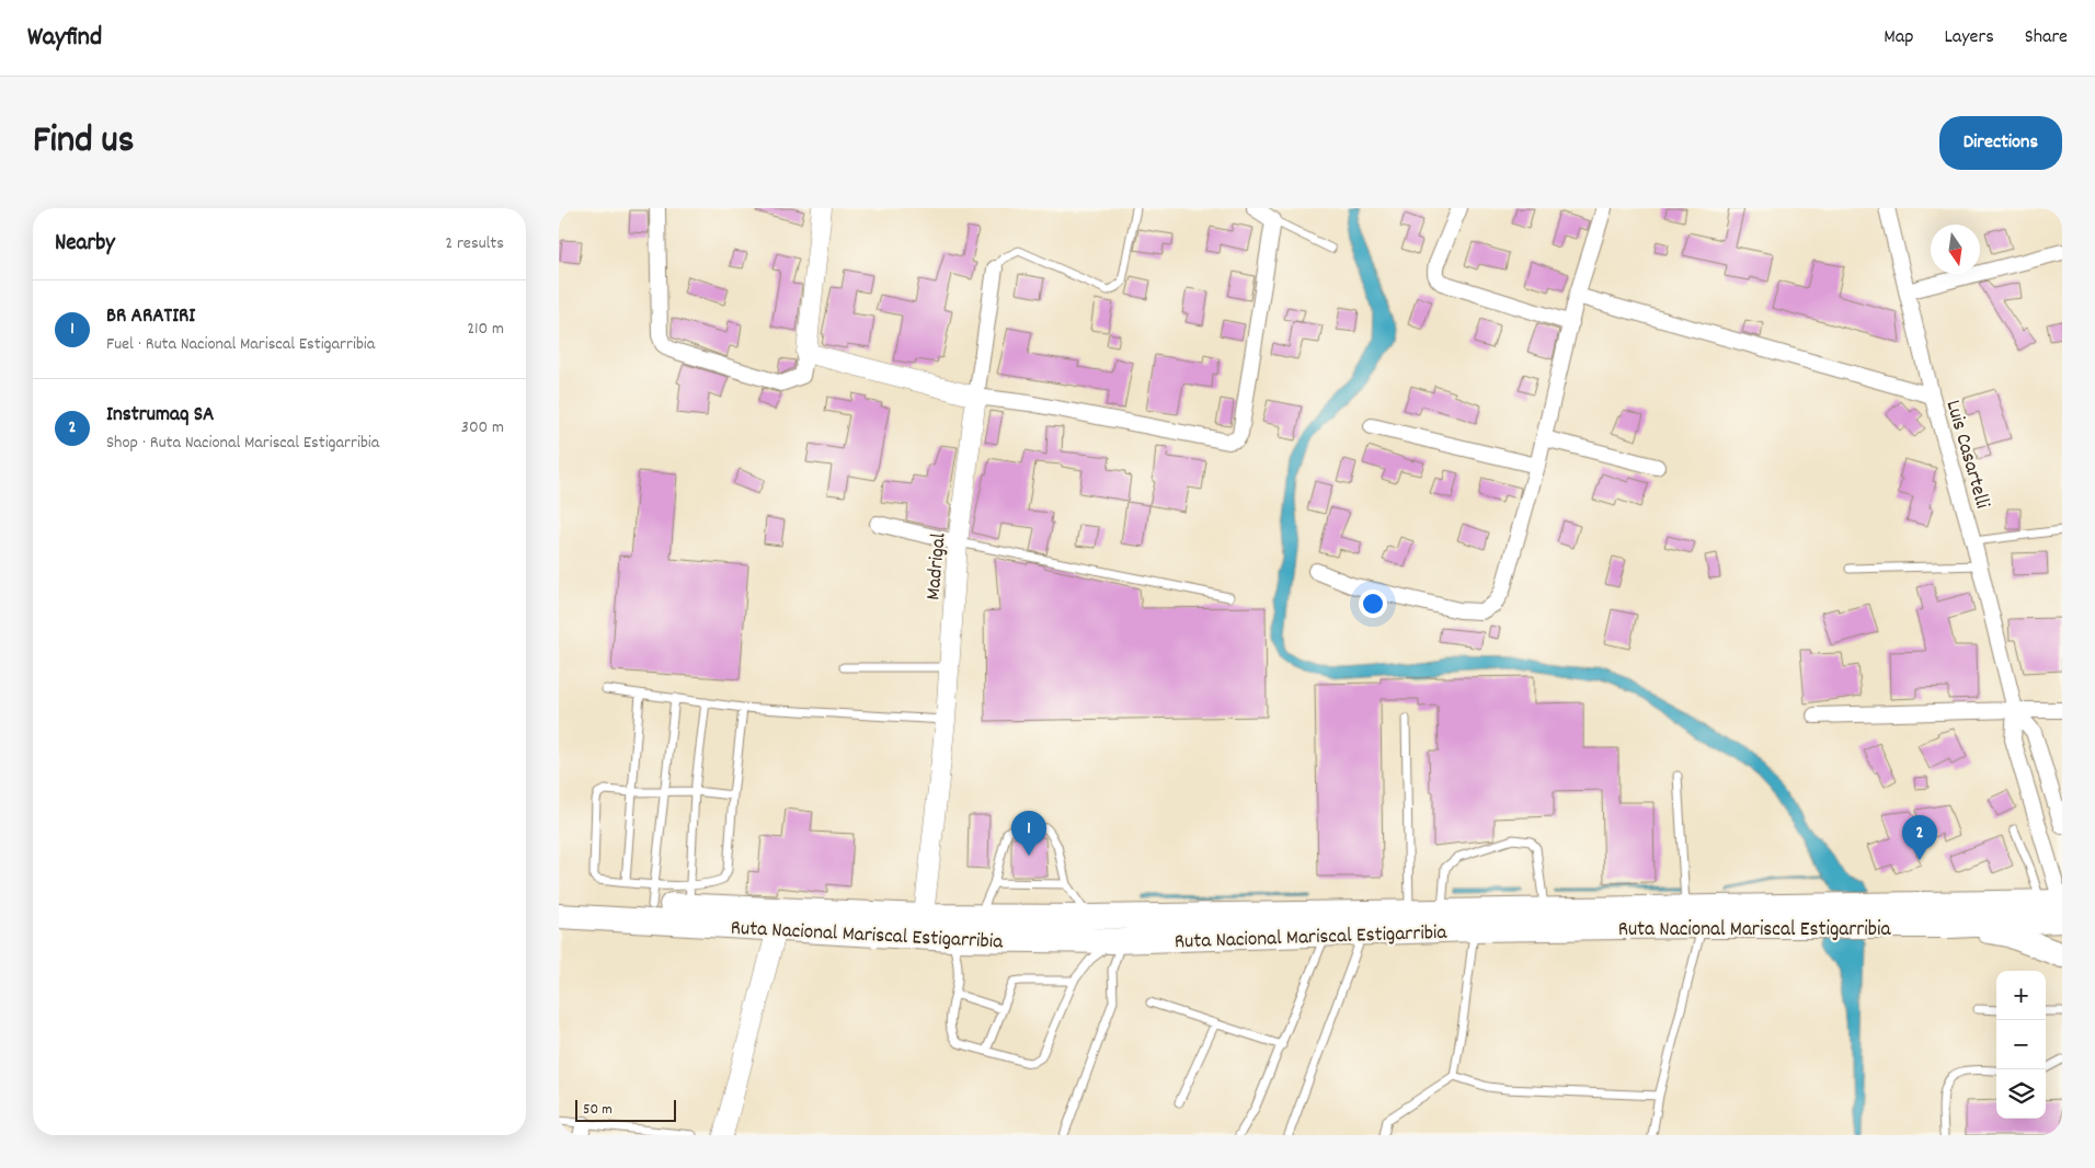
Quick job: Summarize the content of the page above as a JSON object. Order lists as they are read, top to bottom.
{
  "streets": {
    "highway": ["Ruta Nacional Mariscal Estigarribia"],
    "street": ["Luis Casartelli", "Madrigal"]
  },
  "crossings": [
    ["Luis Casartelli", "Ruta Nacional Mariscal Estigarribia"],
    ["Madrigal", "Ruta Nacional Mariscal Estigarribia"]
  ],
  "scale_bar": "50 m",
  "north": "bottom",
  "page": {
    "header": "Wayfind",
    "nav": ["Map", "Layers", "Share"],
    "title": "Find us",
    "buttons": "Directions",
    "heading": ["Nearby", "2 results"],
    "list": [
      {
        "mark": "1",
        "name": "BR ARATIRI",
        "note": "Fuel · Ruta Nacional Mariscal Estigarribia",
        "value": "210 m"
      },
      {
        "mark": "2",
        "name": "Instrumaq SA",
        "note": "Shop · Ruta Nacional Mariscal Estigarribia",
        "value": "300 m"
      }
    ],
    "pins": ["1", "2"],
    "map_buttons": ["+", "−"],
    "scale": "50 m"
  }
}
